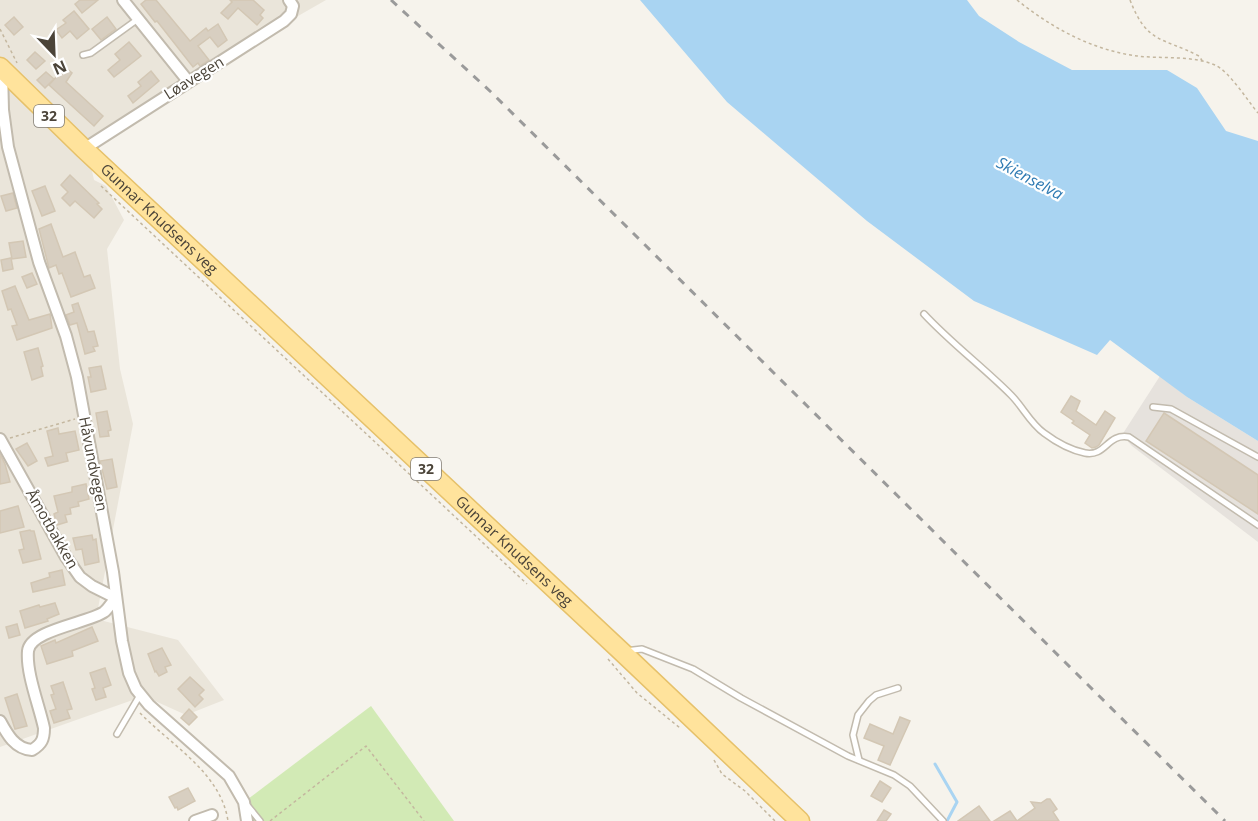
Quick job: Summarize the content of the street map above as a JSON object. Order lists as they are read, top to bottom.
{
  "streets": {
    "main road": ["32", "Gunnar Knudsens veg"],
    "street": ["Løavegen", "Håvundvegen", "Åmotbakken"]
  },
  "crossings": [
    ["Løavegen", "32"],
    ["Løavegen", "Gunnar Knudsens veg"],
    ["32", "Gunnar Knudsens veg"],
    ["32", "Håvundvegen"],
    ["Håvundvegen", "Åmotbakken"]
  ],
  "water": ["Skienselva"],
  "north": "bottom right"
}
